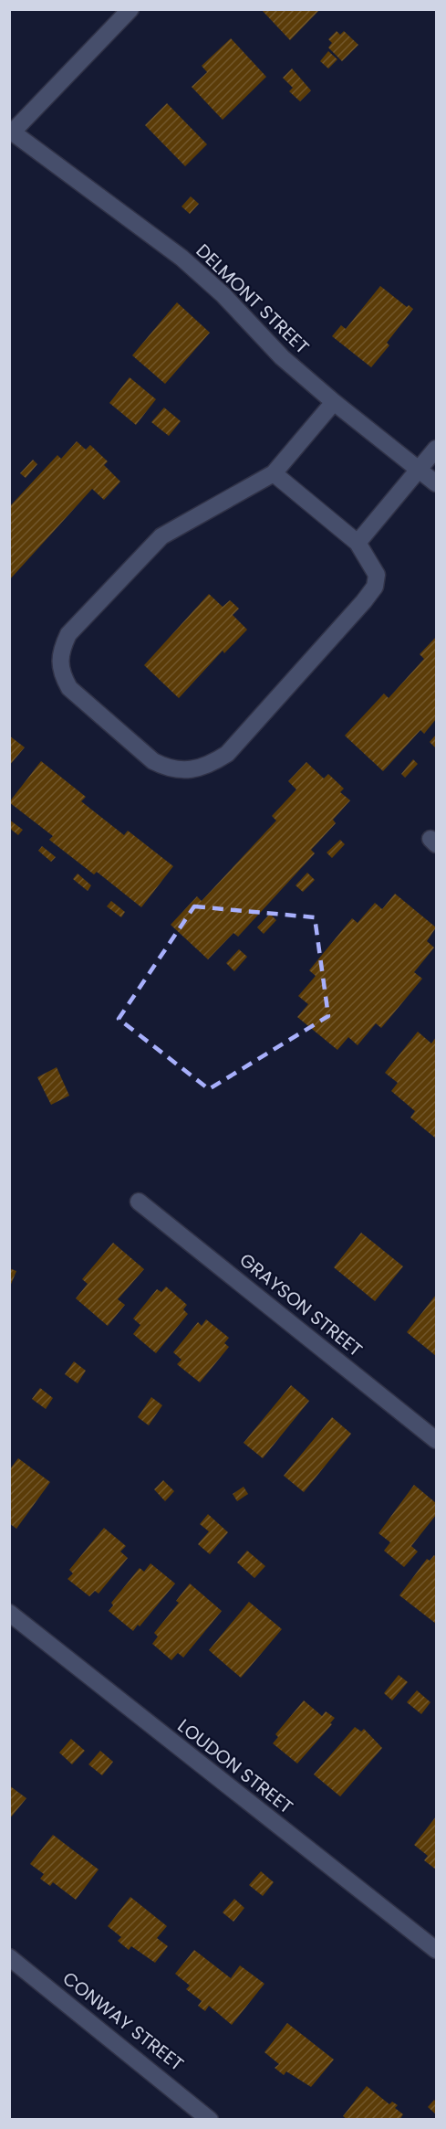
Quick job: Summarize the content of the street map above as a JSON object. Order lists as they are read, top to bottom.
{
  "streets": {
    "street": [
      "DELMONT STREET",
      "GRAYSON STREET",
      "LOUDON STREET",
      "CONWAY STREET"
    ]
  }
}
